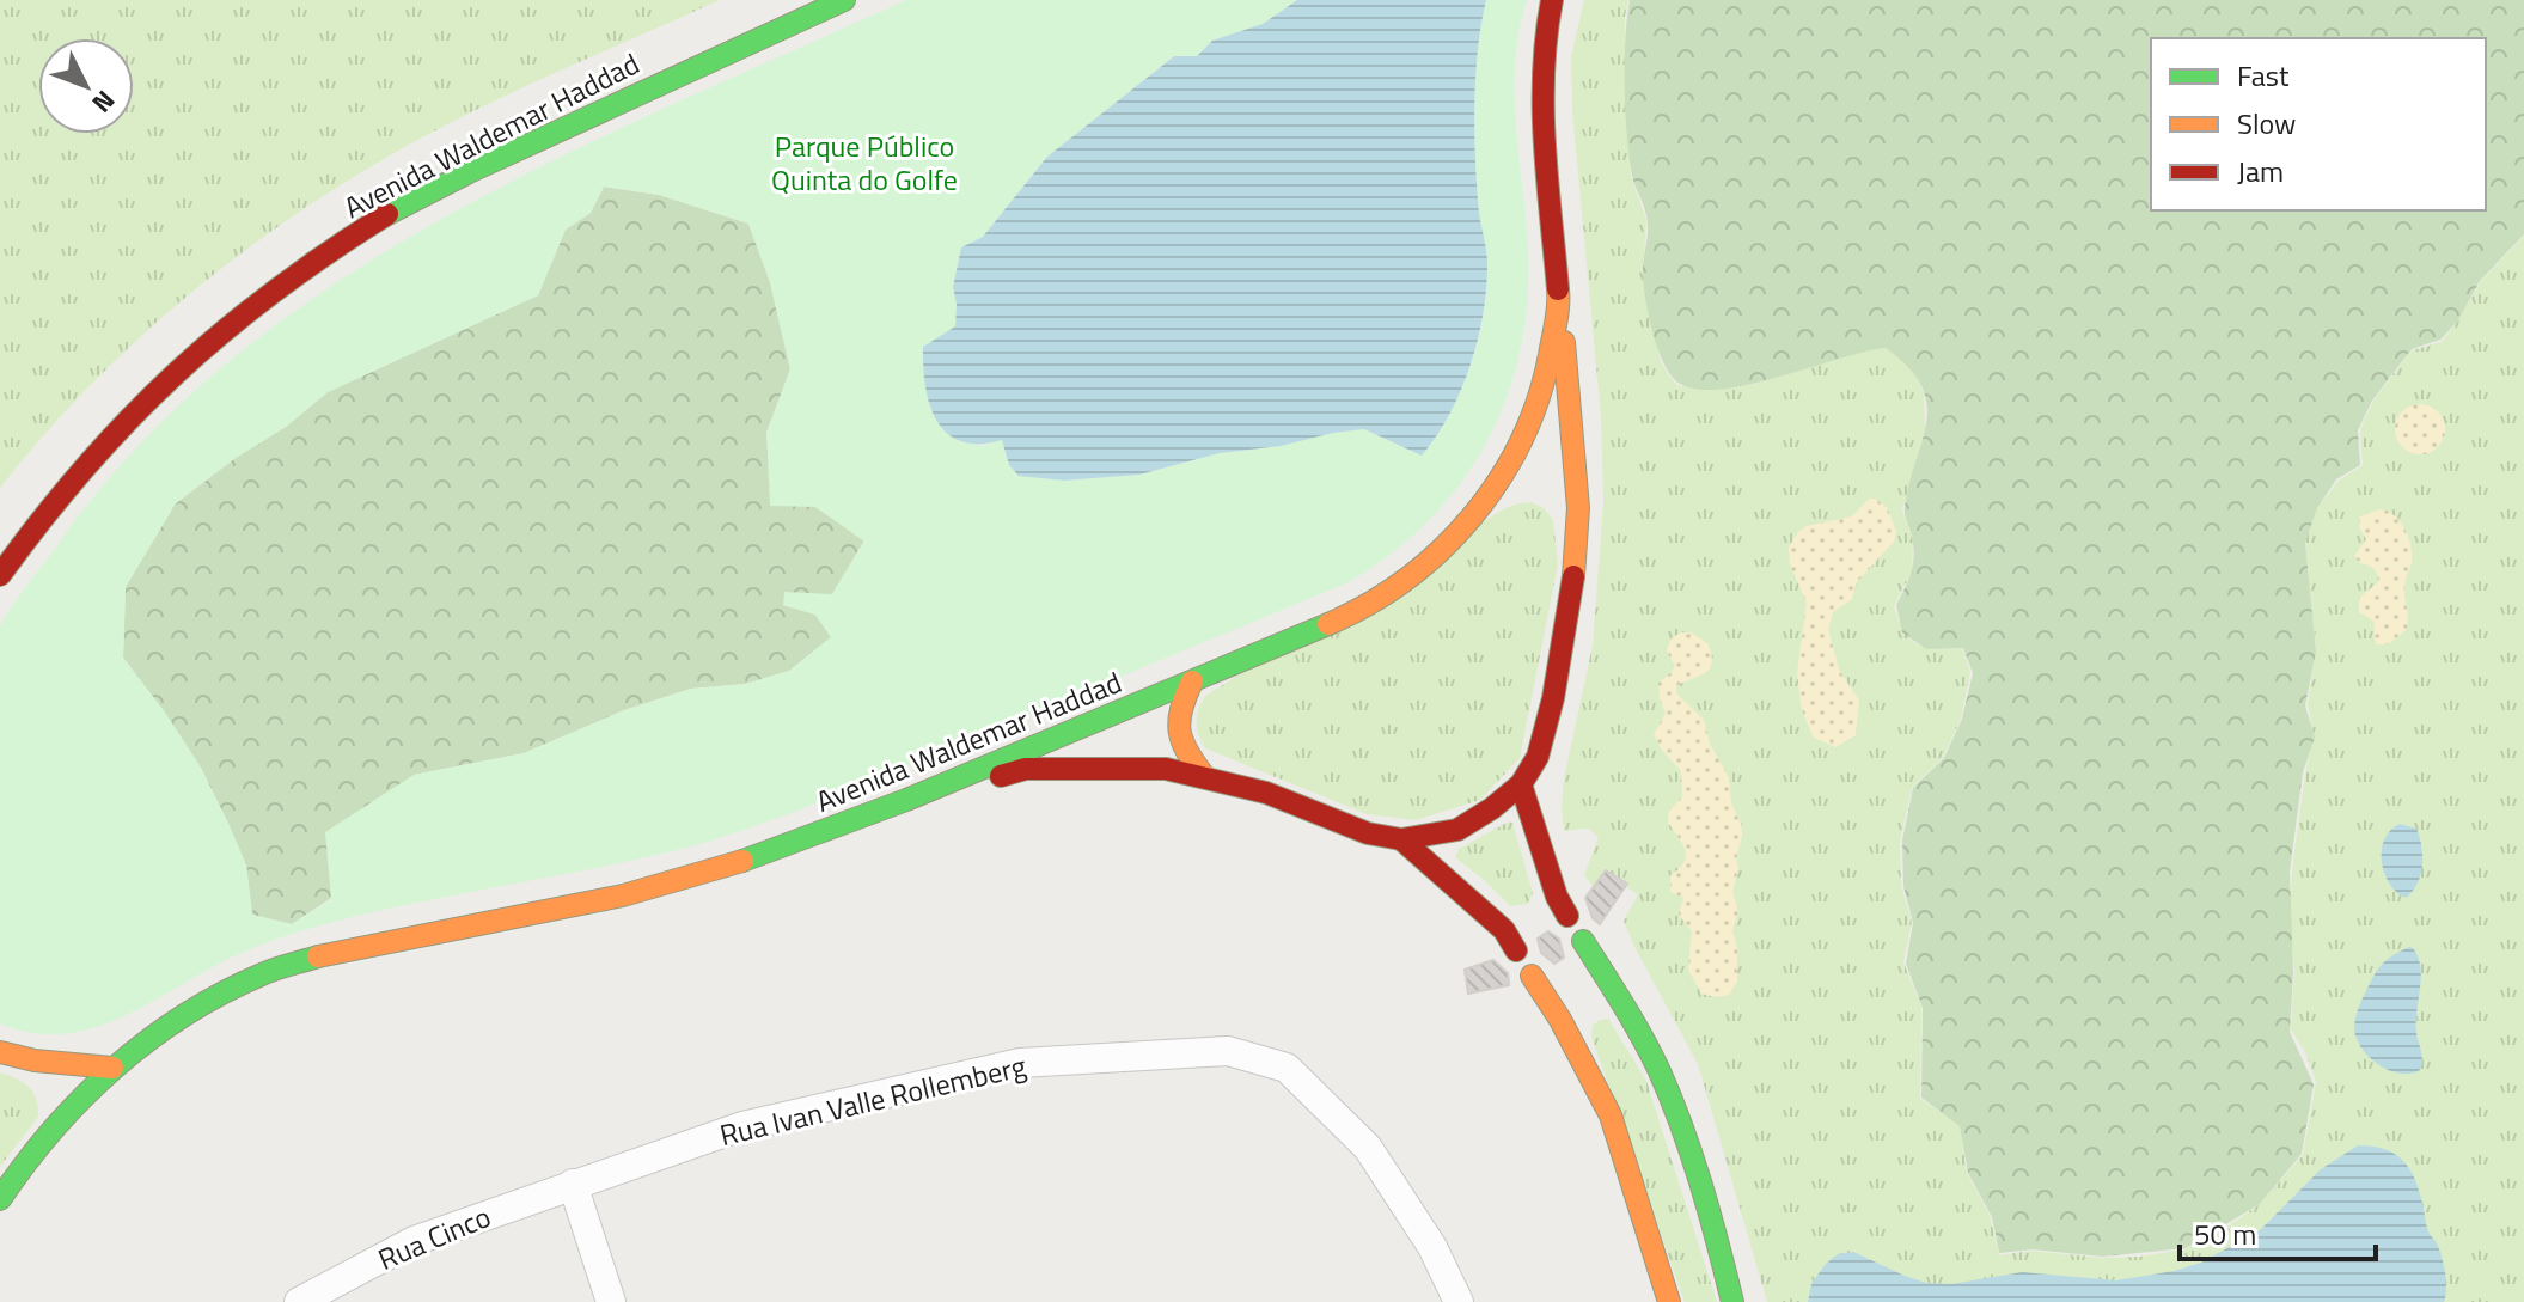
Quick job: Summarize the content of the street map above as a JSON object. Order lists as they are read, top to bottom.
{
  "streets": {
    "main road": ["Avenida Waldemar Haddad"],
    "street": ["Rua Ivan Valle Rollemberg", "Rua Cinco"]
  },
  "crossings": [
    ["Rua Ivan Valle Rollemberg", "Rua Cinco"]
  ],
  "parks": ["Parque Público Quinta do Golfe"],
  "legend": ["Fast", "Slow", "Jam"],
  "scale_bar": "50 m",
  "north": "bottom right"
}
